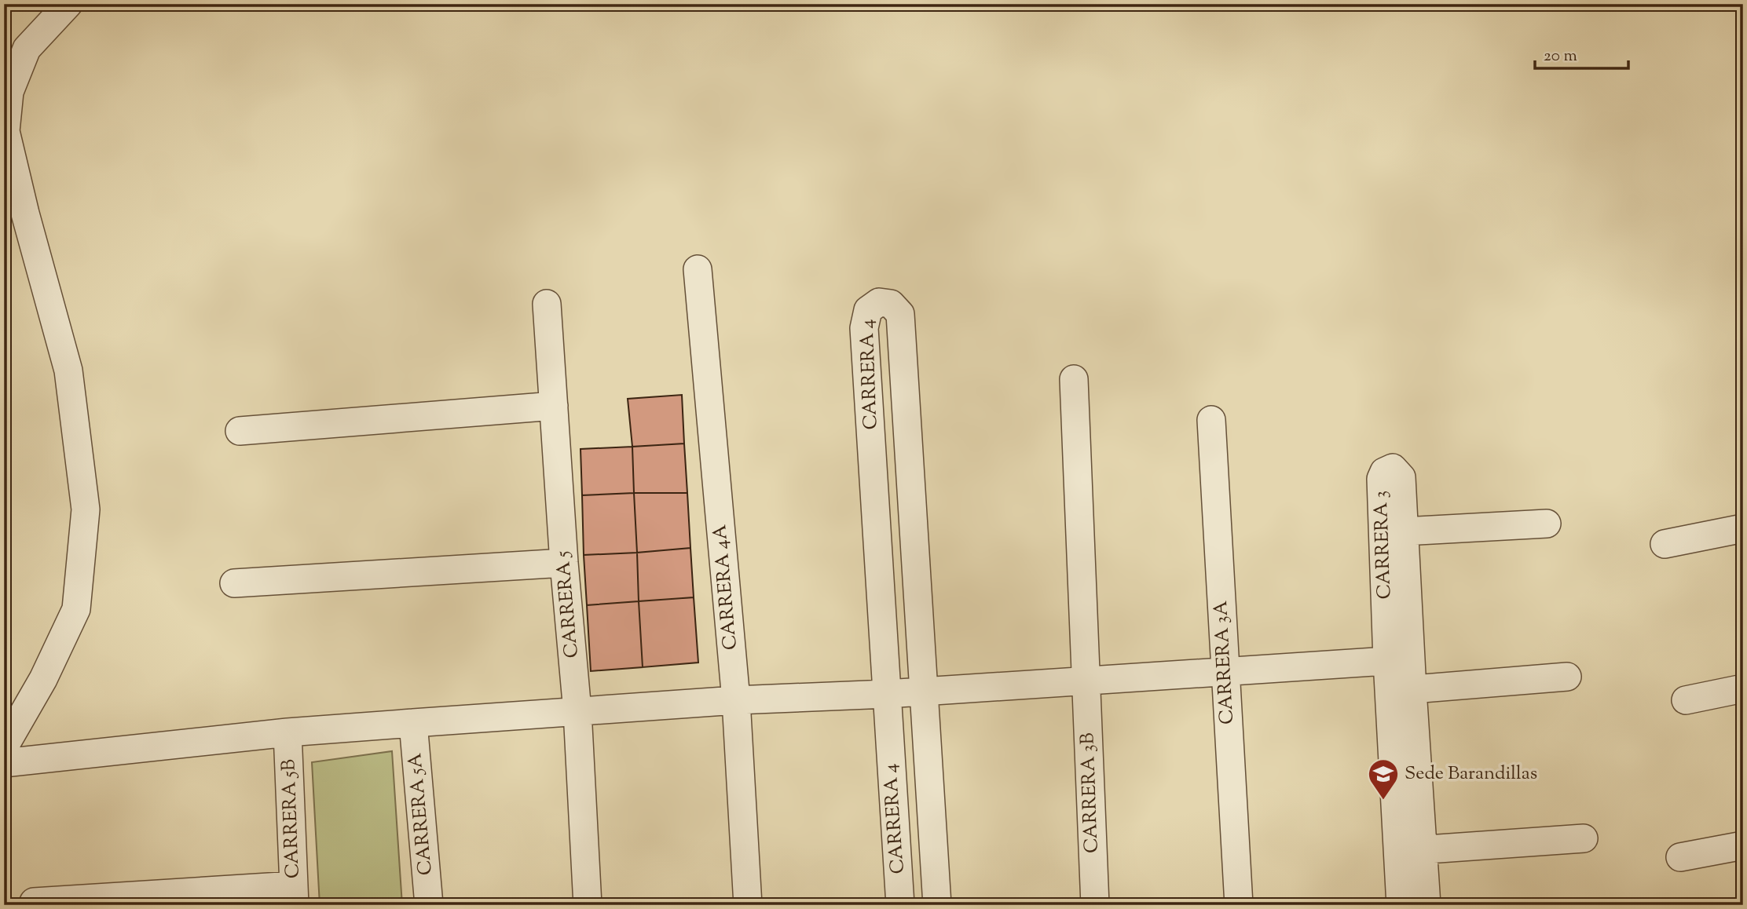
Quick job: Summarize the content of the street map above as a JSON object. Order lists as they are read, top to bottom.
{
  "streets": {
    "street": [
      "CARRERA 4",
      "CARRERA 3",
      "CARRERA 4A",
      "CARRERA 5",
      "CARRERA 3A",
      "CARRERA 3B",
      "CARRERA 5A",
      "CARRERA 5B"
    ]
  },
  "places": {
    "school or university": ["Sede Barandillas"]
  },
  "scale_bar": "20 m"
}
